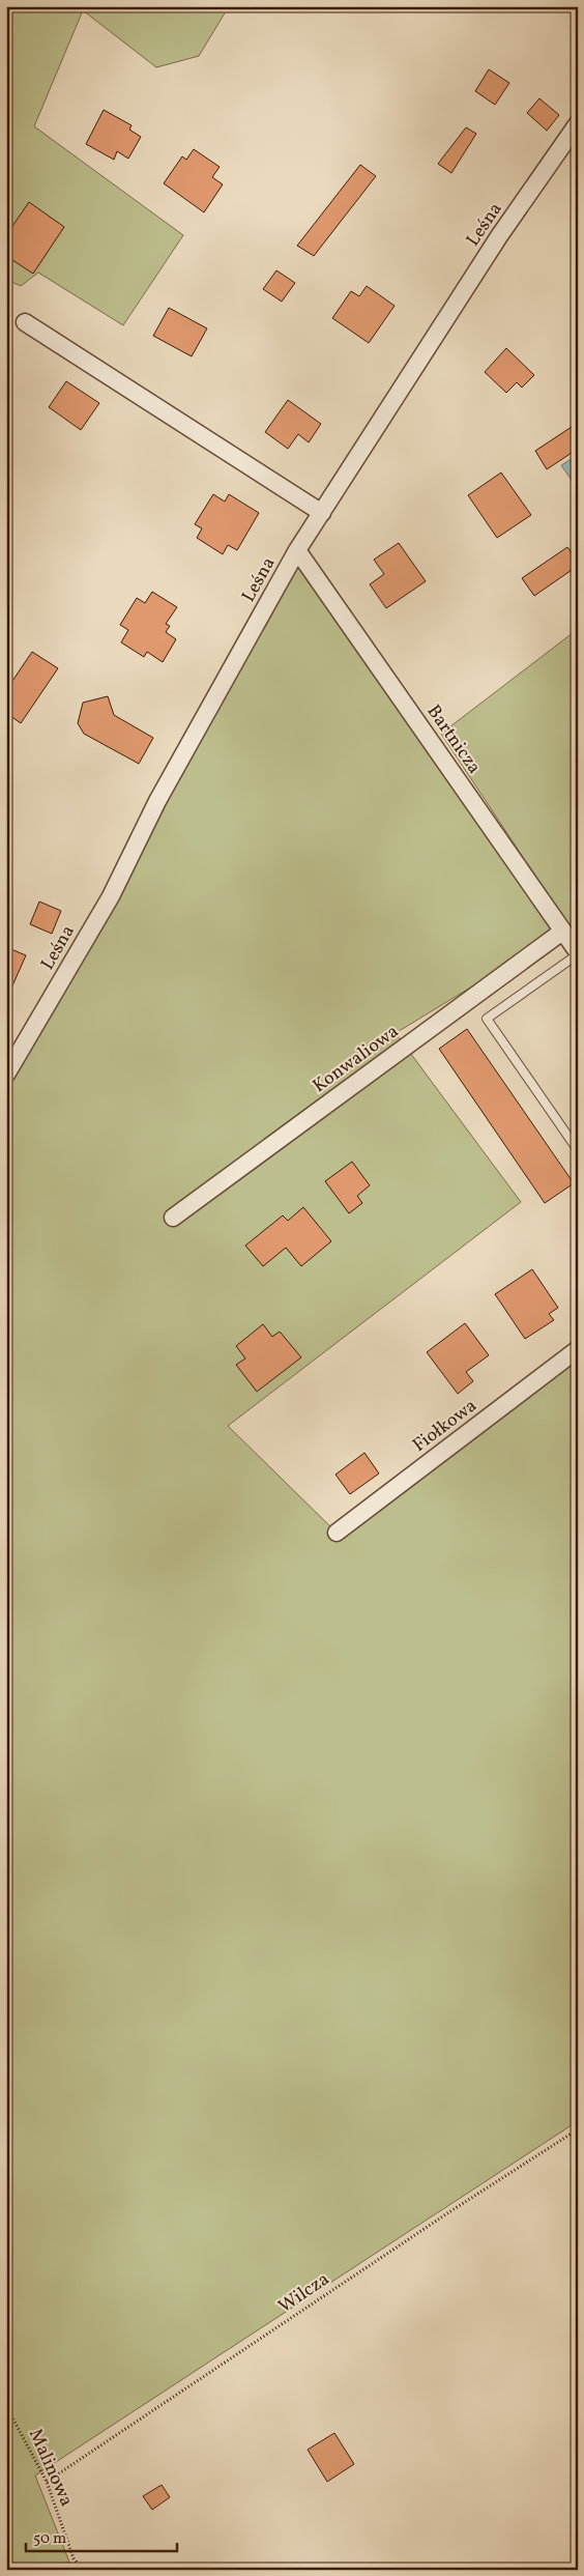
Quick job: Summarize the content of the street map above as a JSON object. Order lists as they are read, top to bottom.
{
  "streets": {
    "street": [
      "Leśna",
      "Bartnicza",
      "Konwaliowa",
      "Fiołkowa"
    ],
    "path": ["Wilcza", "Malinowa"]
  },
  "crossings": [
    ["Leśna", "Bartnicza"],
    ["Bartnicza", "Konwaliowa"],
    ["Wilcza", "Malinowa"]
  ],
  "scale_bar": "50 m"
}
